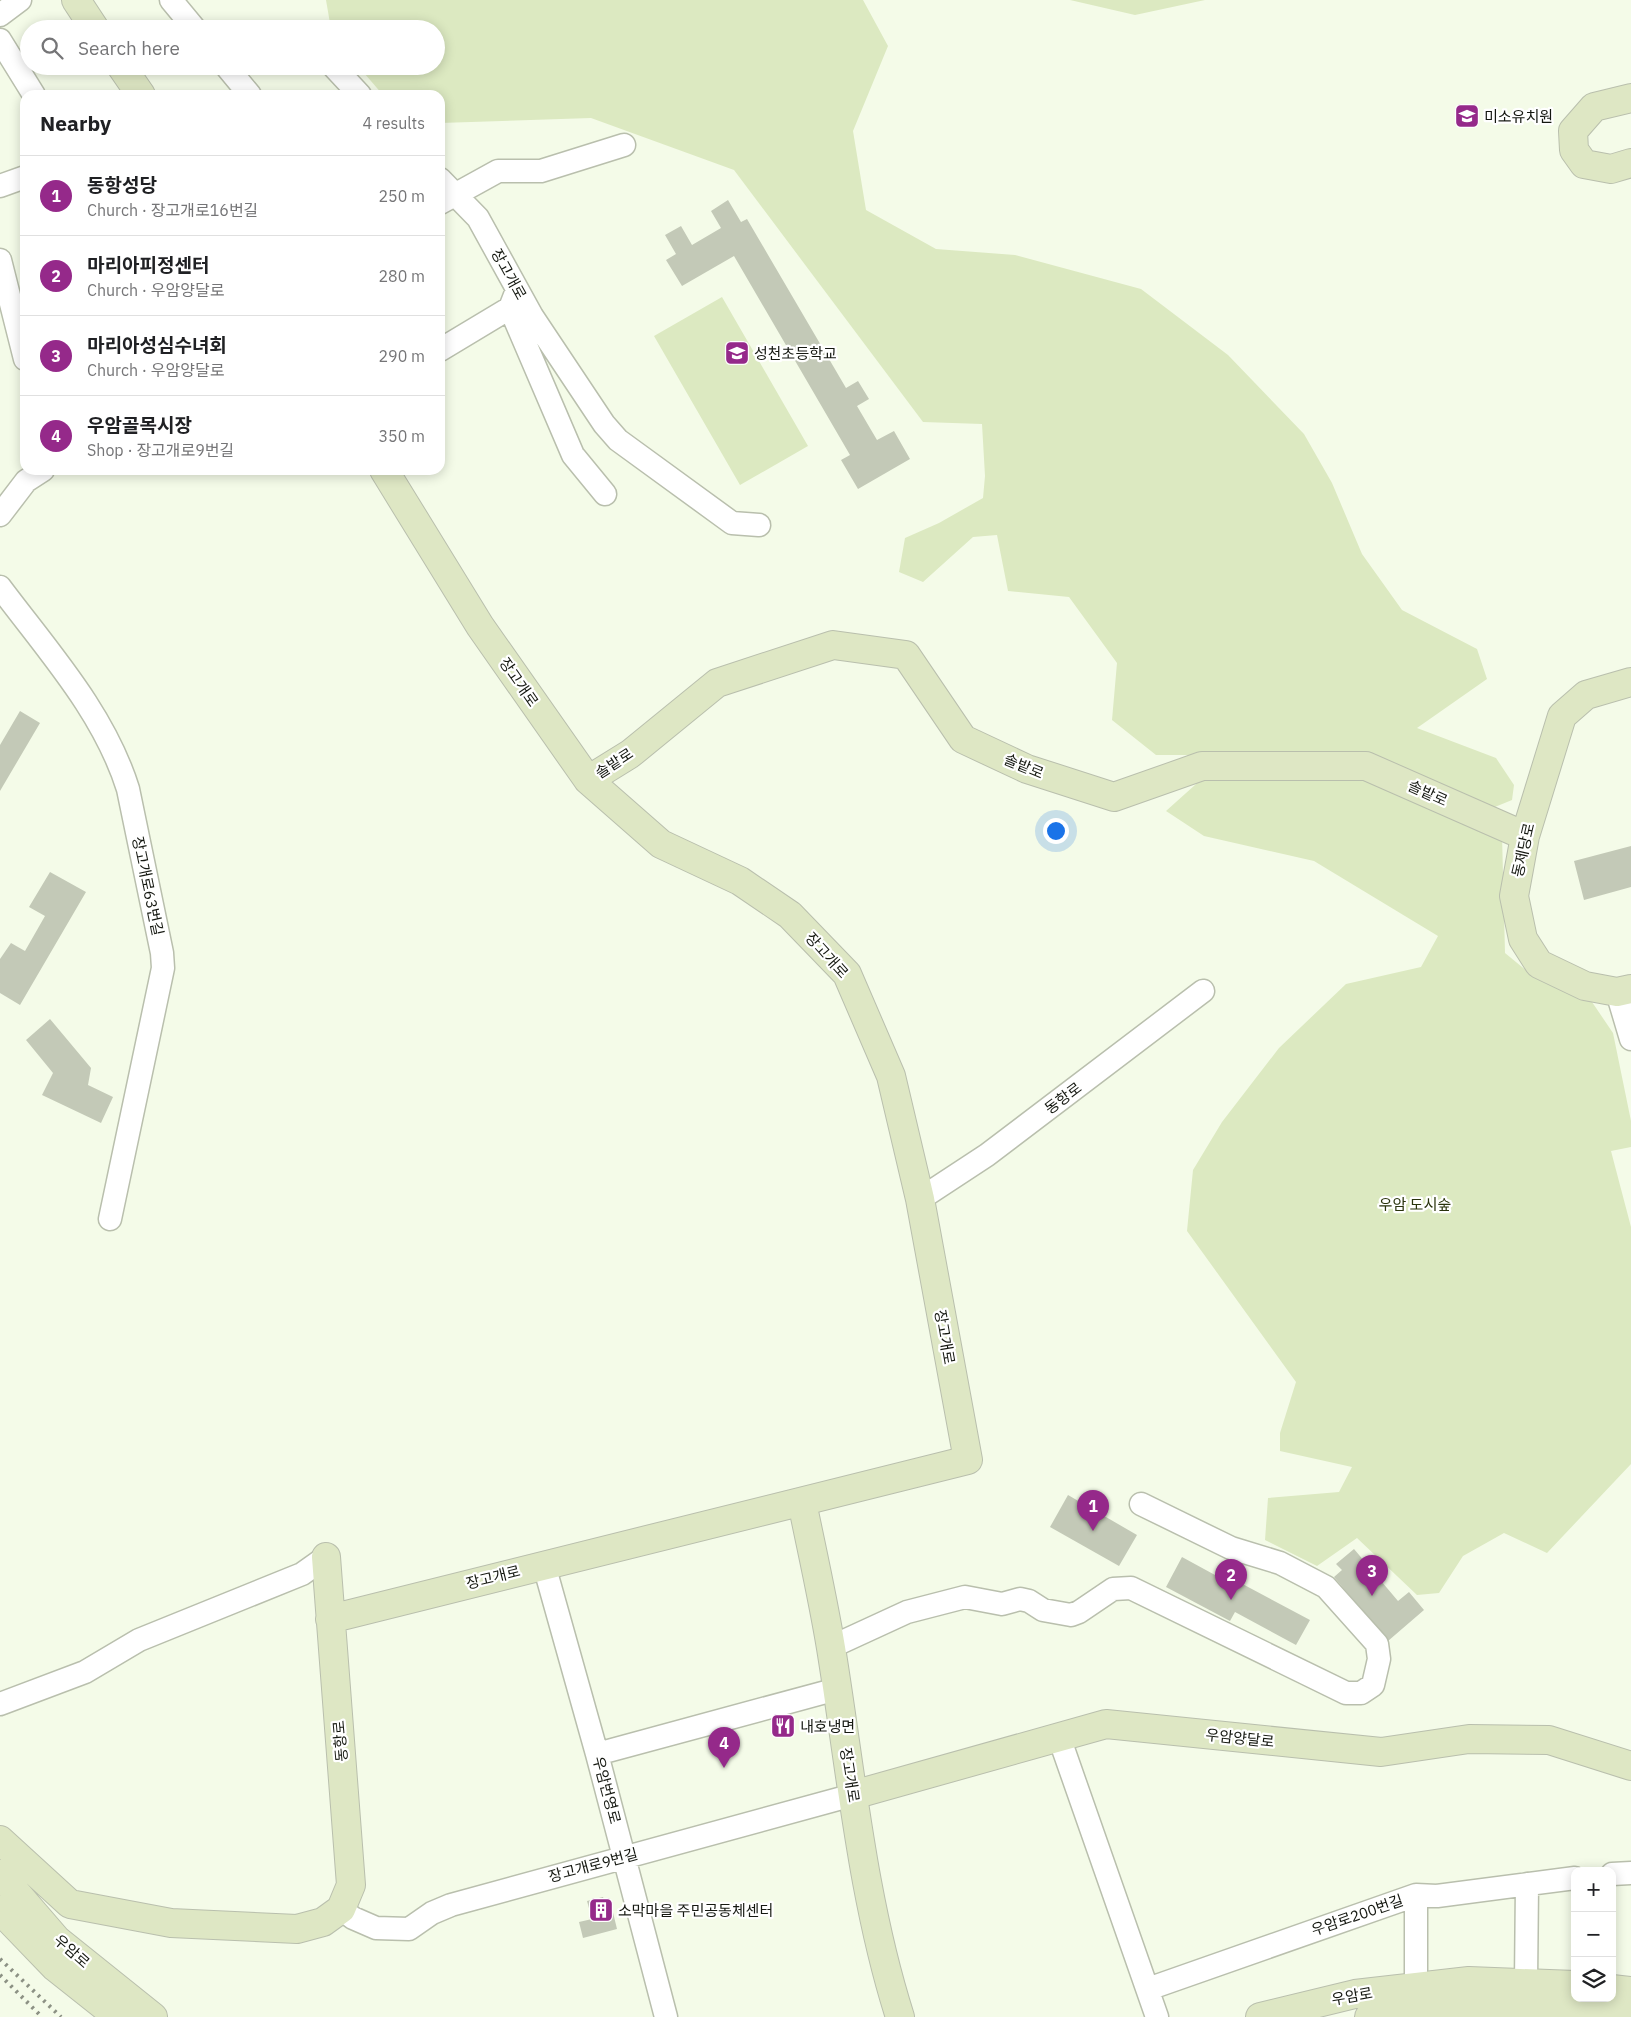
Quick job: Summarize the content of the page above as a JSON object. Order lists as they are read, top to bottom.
{
  "streets": {
    "street": [
      "장고개로",
      "솔밭로",
      "동제당로",
      "장고개로63번길",
      "동항로",
      "우암양달로",
      "우암번영로",
      "장고개로9번길",
      "우암로200번길",
      "우암로"
    ]
  },
  "crossings": [
    ["장고개로", "솔밭로"],
    ["장고개로", "동항로"],
    ["장고개로", "우암양달로"],
    ["장고개로", "우암번영로"],
    ["장고개로", "장고개로9번길"],
    ["솔밭로", "동제당로"],
    ["동항로", "장고개로9번길"],
    ["우암양달로", "장고개로9번길"],
    ["우암번영로", "장고개로9번길"]
  ],
  "parks": ["우암 도시숲"],
  "places": {
    "school or university": ["미소유치원", "성천초등학교"],
    "restaurant": ["내호냉면"],
    "building": ["소막마을 주민공동체센터"]
  },
  "page": {
    "search": "Search here",
    "heading": ["Nearby", "4 results"],
    "list": [
      {
        "mark": "1",
        "name": "동항성당",
        "note": "Church · 장고개로16번길",
        "value": "250 m"
      },
      {
        "mark": "2",
        "name": "마리아피정센터",
        "note": "Church · 우암양달로",
        "value": "280 m"
      },
      {
        "mark": "3",
        "name": "마리아성심수녀회",
        "note": "Church · 우암양달로",
        "value": "290 m"
      },
      {
        "mark": "4",
        "name": "우암골목시장",
        "note": "Shop · 장고개로9번길",
        "value": "350 m"
      }
    ],
    "pins": [
      "1",
      "3",
      "2",
      "4"
    ],
    "map_buttons": ["+", "−"]
  }
}
